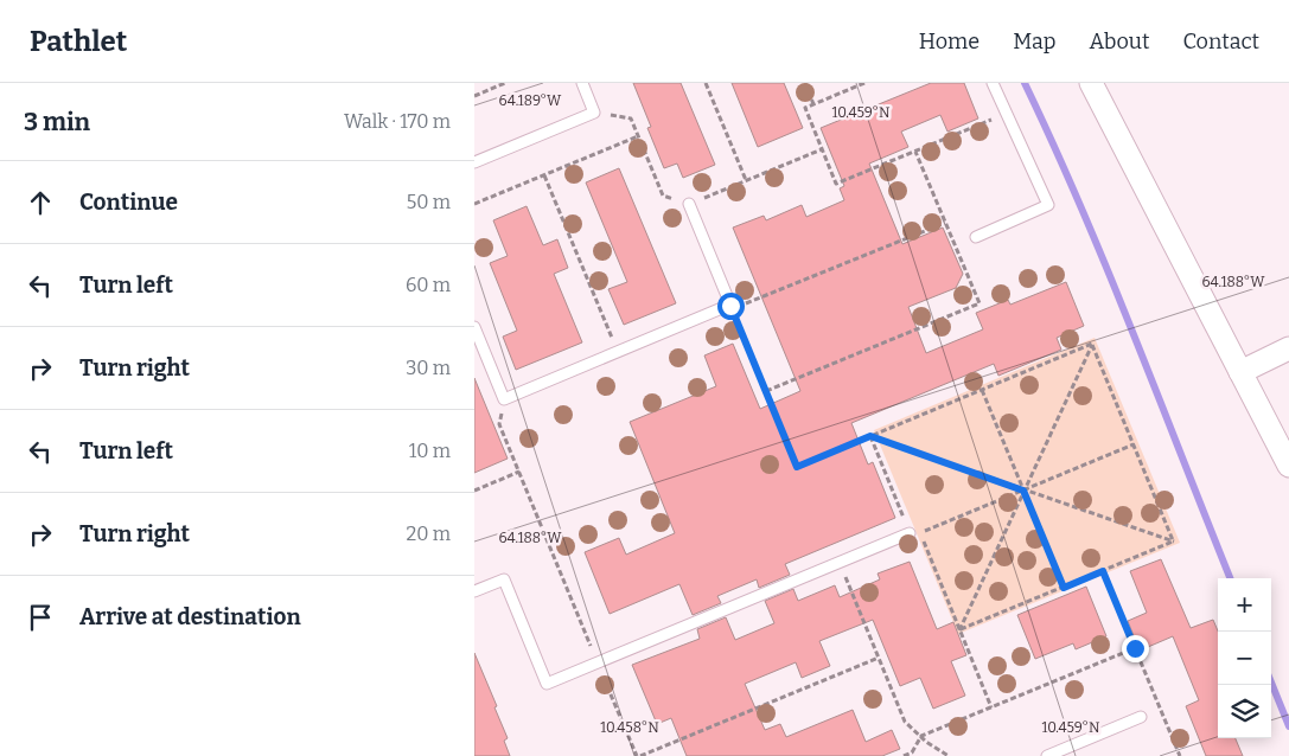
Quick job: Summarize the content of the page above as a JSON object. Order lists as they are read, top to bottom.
{
  "page": {
    "header": "Pathlet",
    "nav": [
      "Home",
      "Map",
      "About",
      "Contact"
    ],
    "heading": ["3 min", "Walk · 170 m"],
    "list": [
      ["Continue", "50 m"],
      ["Turn left", "60 m"],
      ["Turn right", "30 m"],
      ["Turn left", "10 m"],
      ["Turn right", "20 m"],
      "Arrive at destination"
    ],
    "map_buttons": ["+", "−"]
  },
  "coordinates": [
    "64.189°W",
    "10.459°N",
    "64.188°W",
    "10.458°N"
  ]
}
